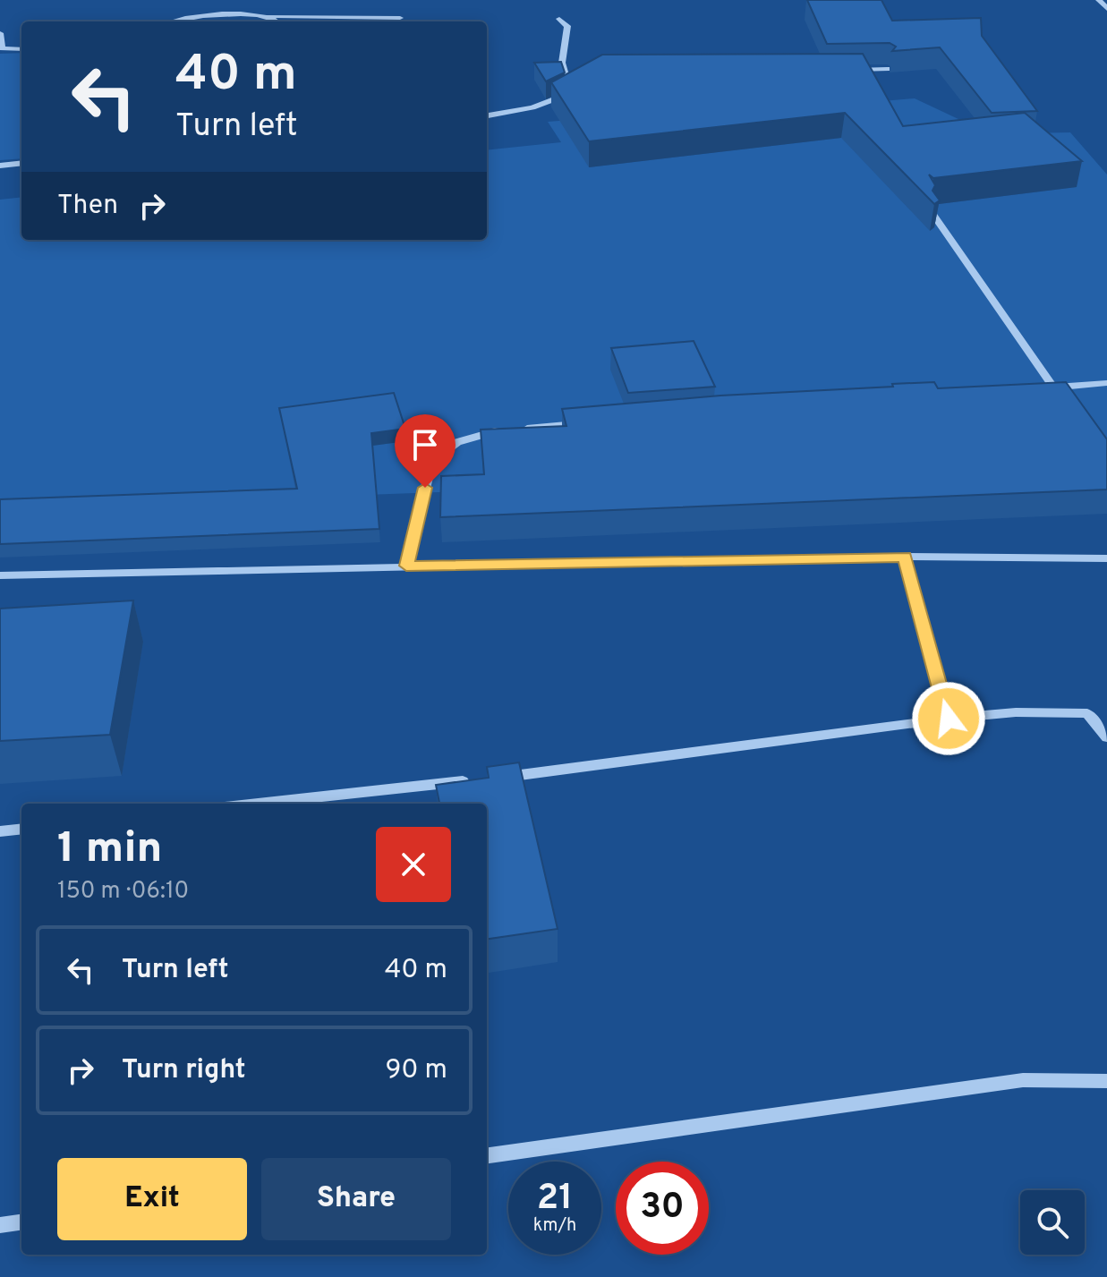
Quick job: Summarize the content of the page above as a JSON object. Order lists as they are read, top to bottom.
{
  "page": {
    "turn": ["40 m", "Turn left"],
    "then": "Then",
    "heading": ["1 min", "150 m · 06:10"],
    "list": [
      {
        "name": "Turn left",
        "value": "40 m"
      },
      {
        "name": "Turn right",
        "value": "90 m"
      }
    ],
    "buttons": ["Exit", "Share"],
    "speed": "21 km/h",
    "limit": "30"
  }
}
